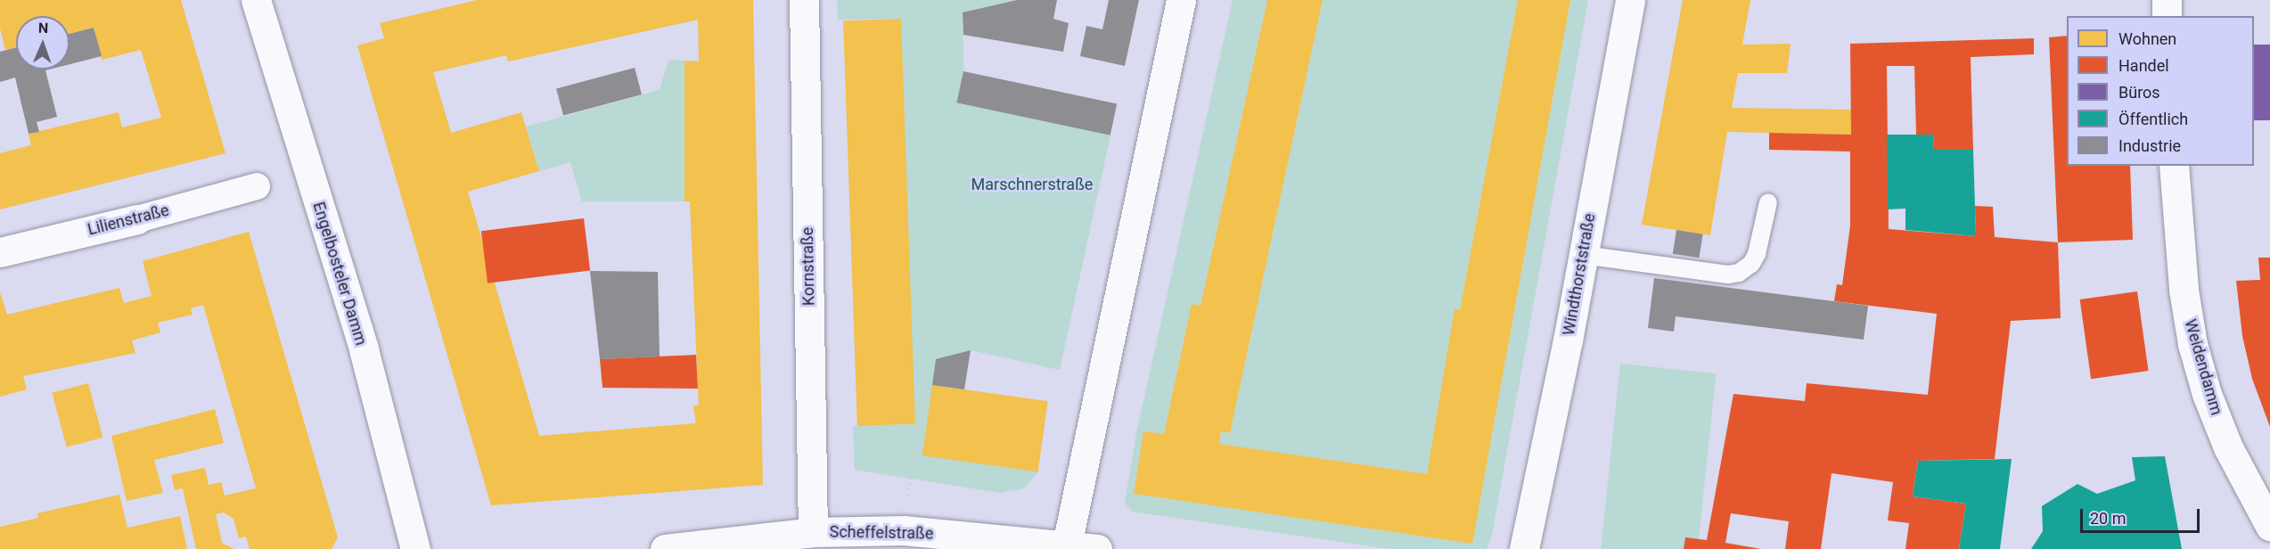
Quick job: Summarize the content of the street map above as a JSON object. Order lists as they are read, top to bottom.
{
  "streets": {
    "street": [
      "Lilienstraße",
      "Kornstraße",
      "Engelbosteler Damm",
      "Windthorststraße",
      "Weidendamm",
      "Scheffelstraße"
    ]
  },
  "crossings": [
    ["Kornstraße", "Scheffelstraße"]
  ],
  "parks": ["Marschnerstraße"],
  "legend": [
    "Wohnen",
    "Handel",
    "Büros",
    "Öffentlich",
    "Industrie"
  ],
  "scale_bar": "20 m",
  "north": "top"
}
